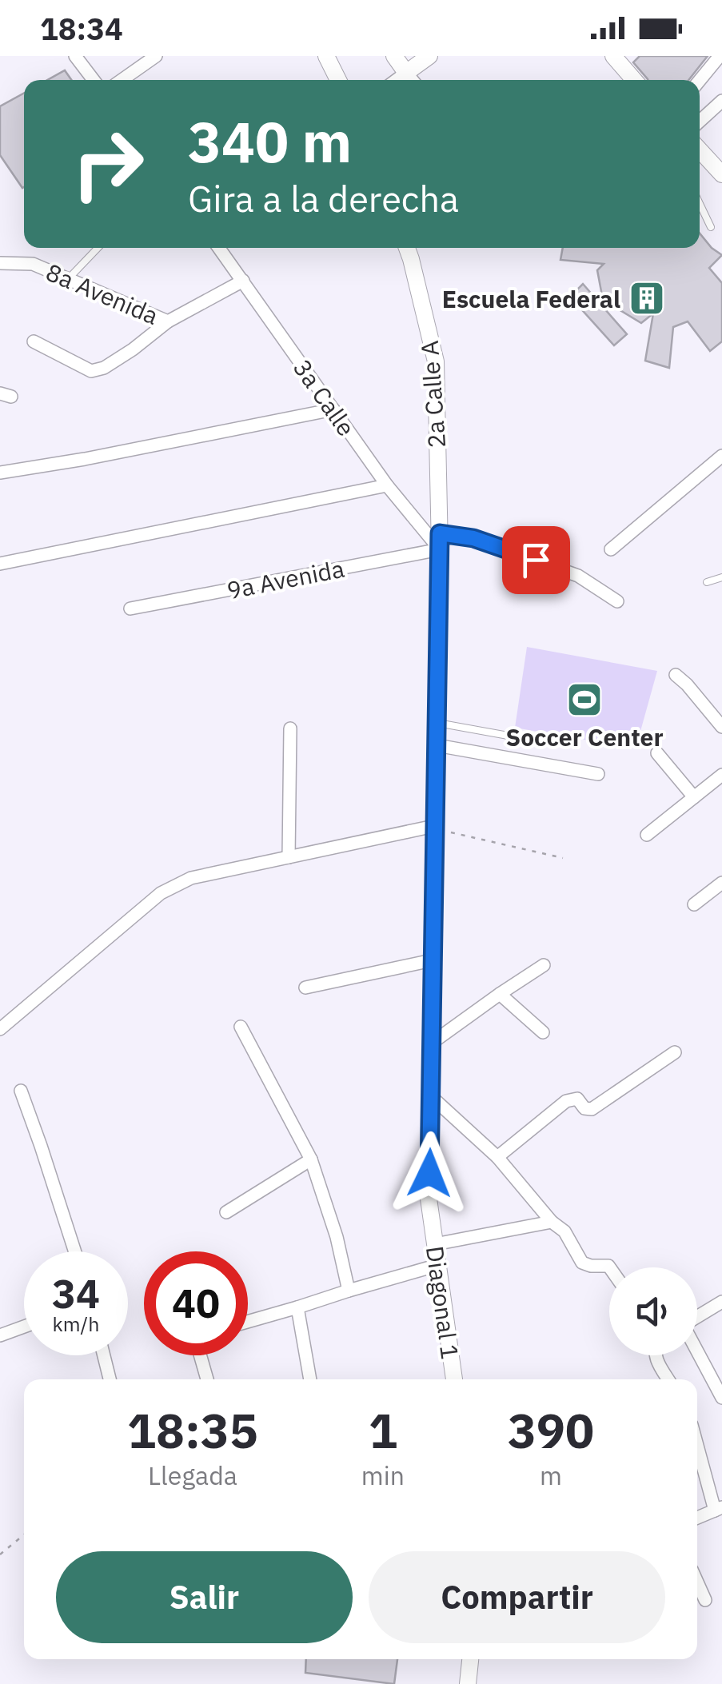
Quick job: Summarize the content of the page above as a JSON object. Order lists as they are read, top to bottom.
{
  "streets": {
    "street": [
      "8a Avenida",
      "2a Calle A",
      "3a Calle",
      "9a Avenida",
      "Diagonal 1"
    ]
  },
  "crossings": [
    ["8a Avenida", "3a Calle"],
    ["2a Calle A", "3a Calle"],
    ["2a Calle A", "9a Avenida"],
    ["2a Calle A", "Diagonal 1"],
    ["3a Calle", "9a Avenida"],
    ["3a Calle", "Diagonal 1"],
    ["9a Avenida", "Diagonal 1"]
  ],
  "places": {
    "building": ["Escuela Federal"],
    "sports": ["Soccer Center"]
  },
  "page": {
    "status": "18:34",
    "turn": ["340 m", "Gira a la derecha"],
    "speed": "34 km/h",
    "limit": "40",
    "eta": [
      "18:35",
      "Llegada",
      "1",
      "min",
      "390",
      "m"
    ],
    "buttons": ["Salir", "Compartir"]
  }
}
